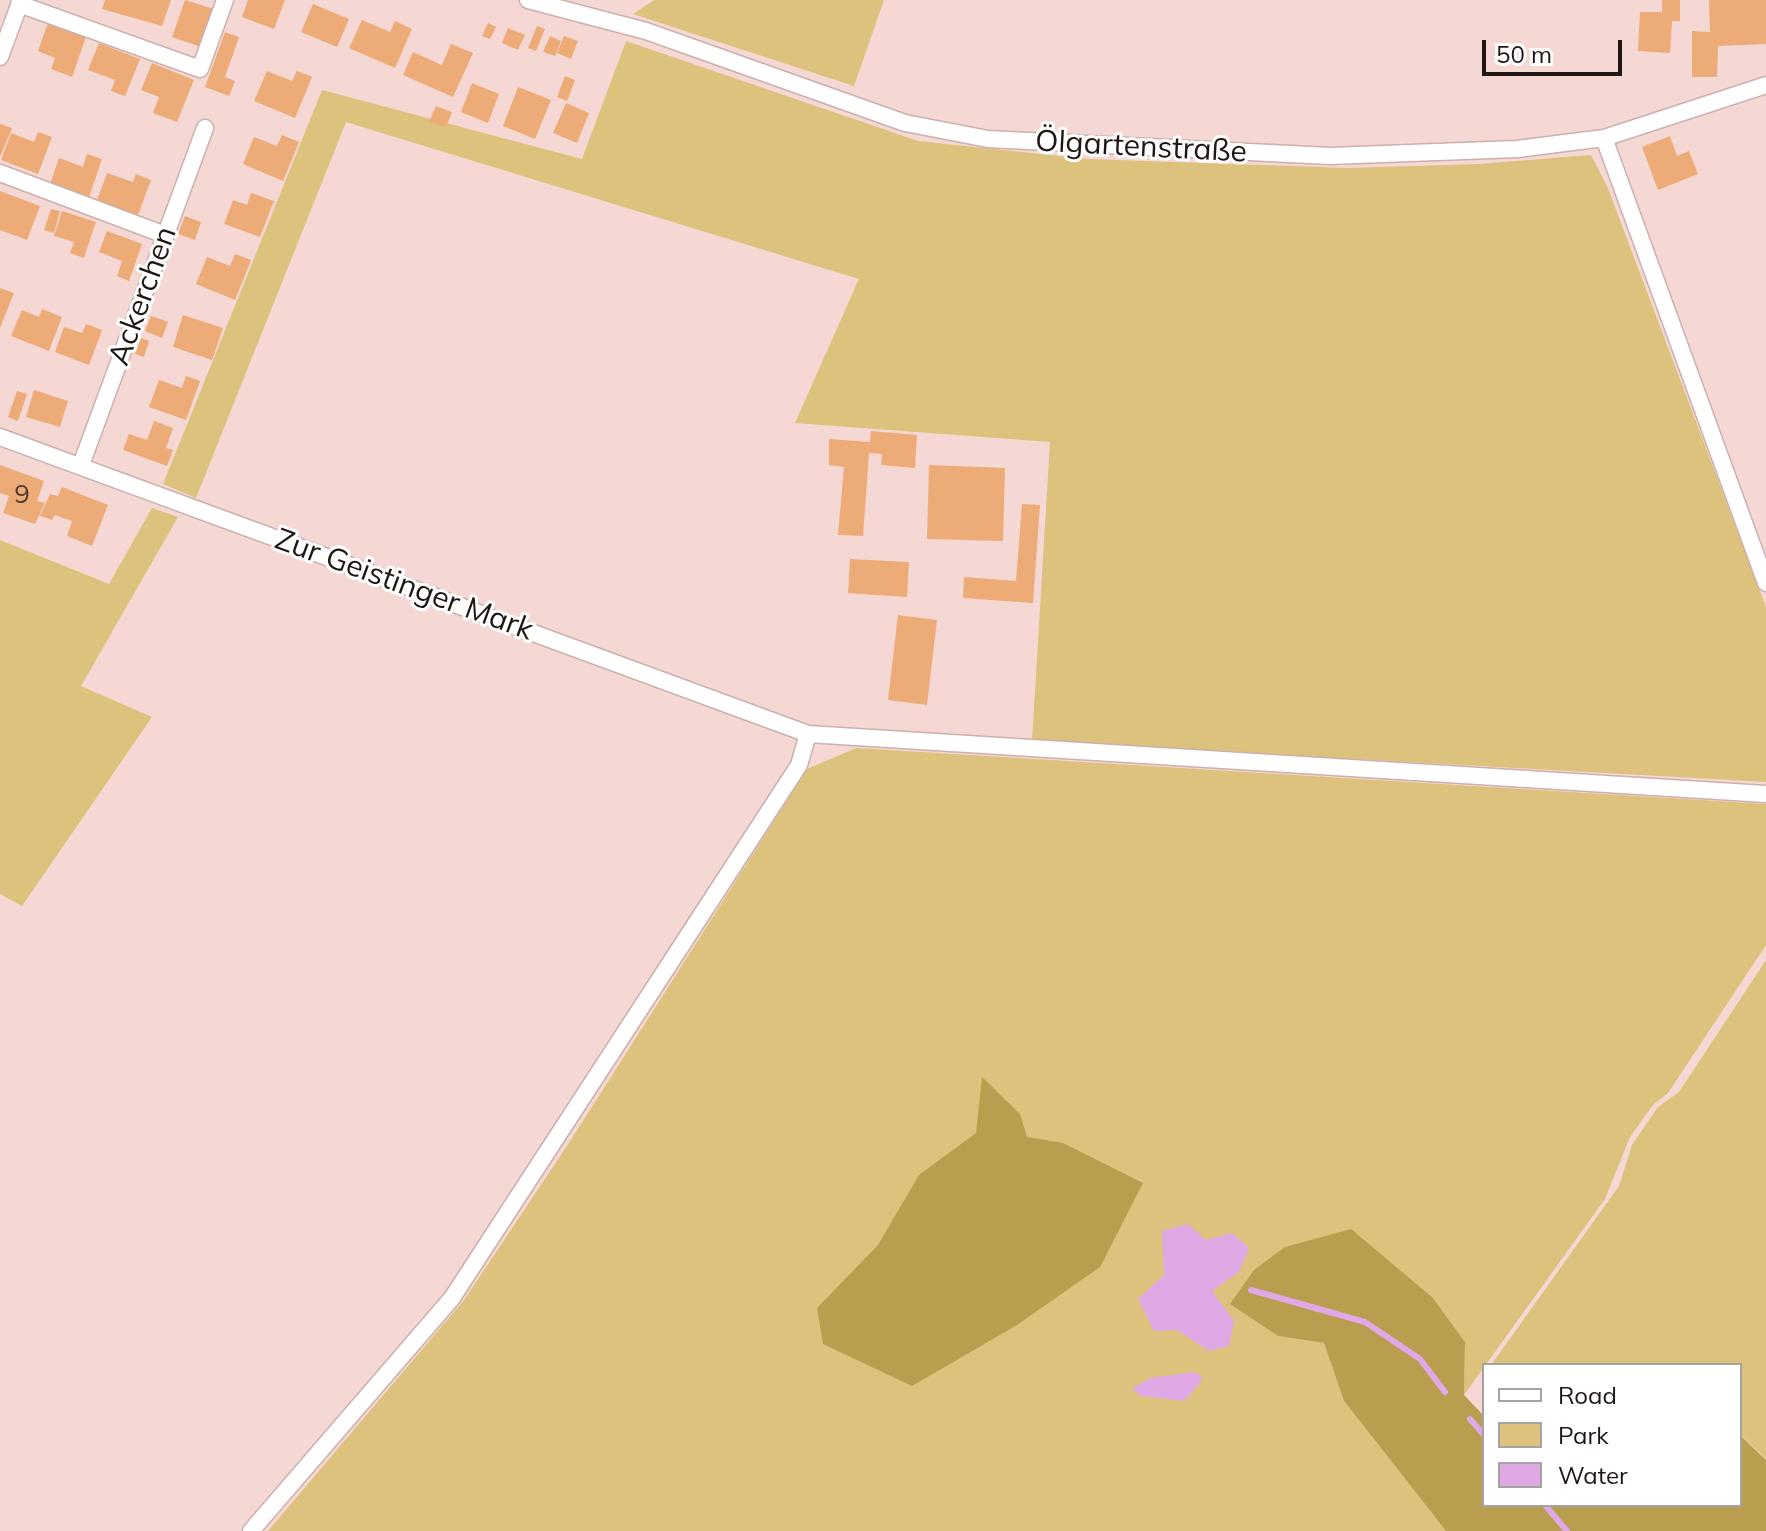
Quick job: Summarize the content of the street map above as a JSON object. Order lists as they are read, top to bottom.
{
  "streets": {
    "street": ["Ölgartenstraße", "Ackerchen", "Zur Geistinger Mark"]
  },
  "crossings": [
    ["Ackerchen", "Zur Geistinger Mark"]
  ],
  "house_numbers": ["9"],
  "legend": ["Road", "Park", "Water"],
  "scale_bar": "50 m"
}
